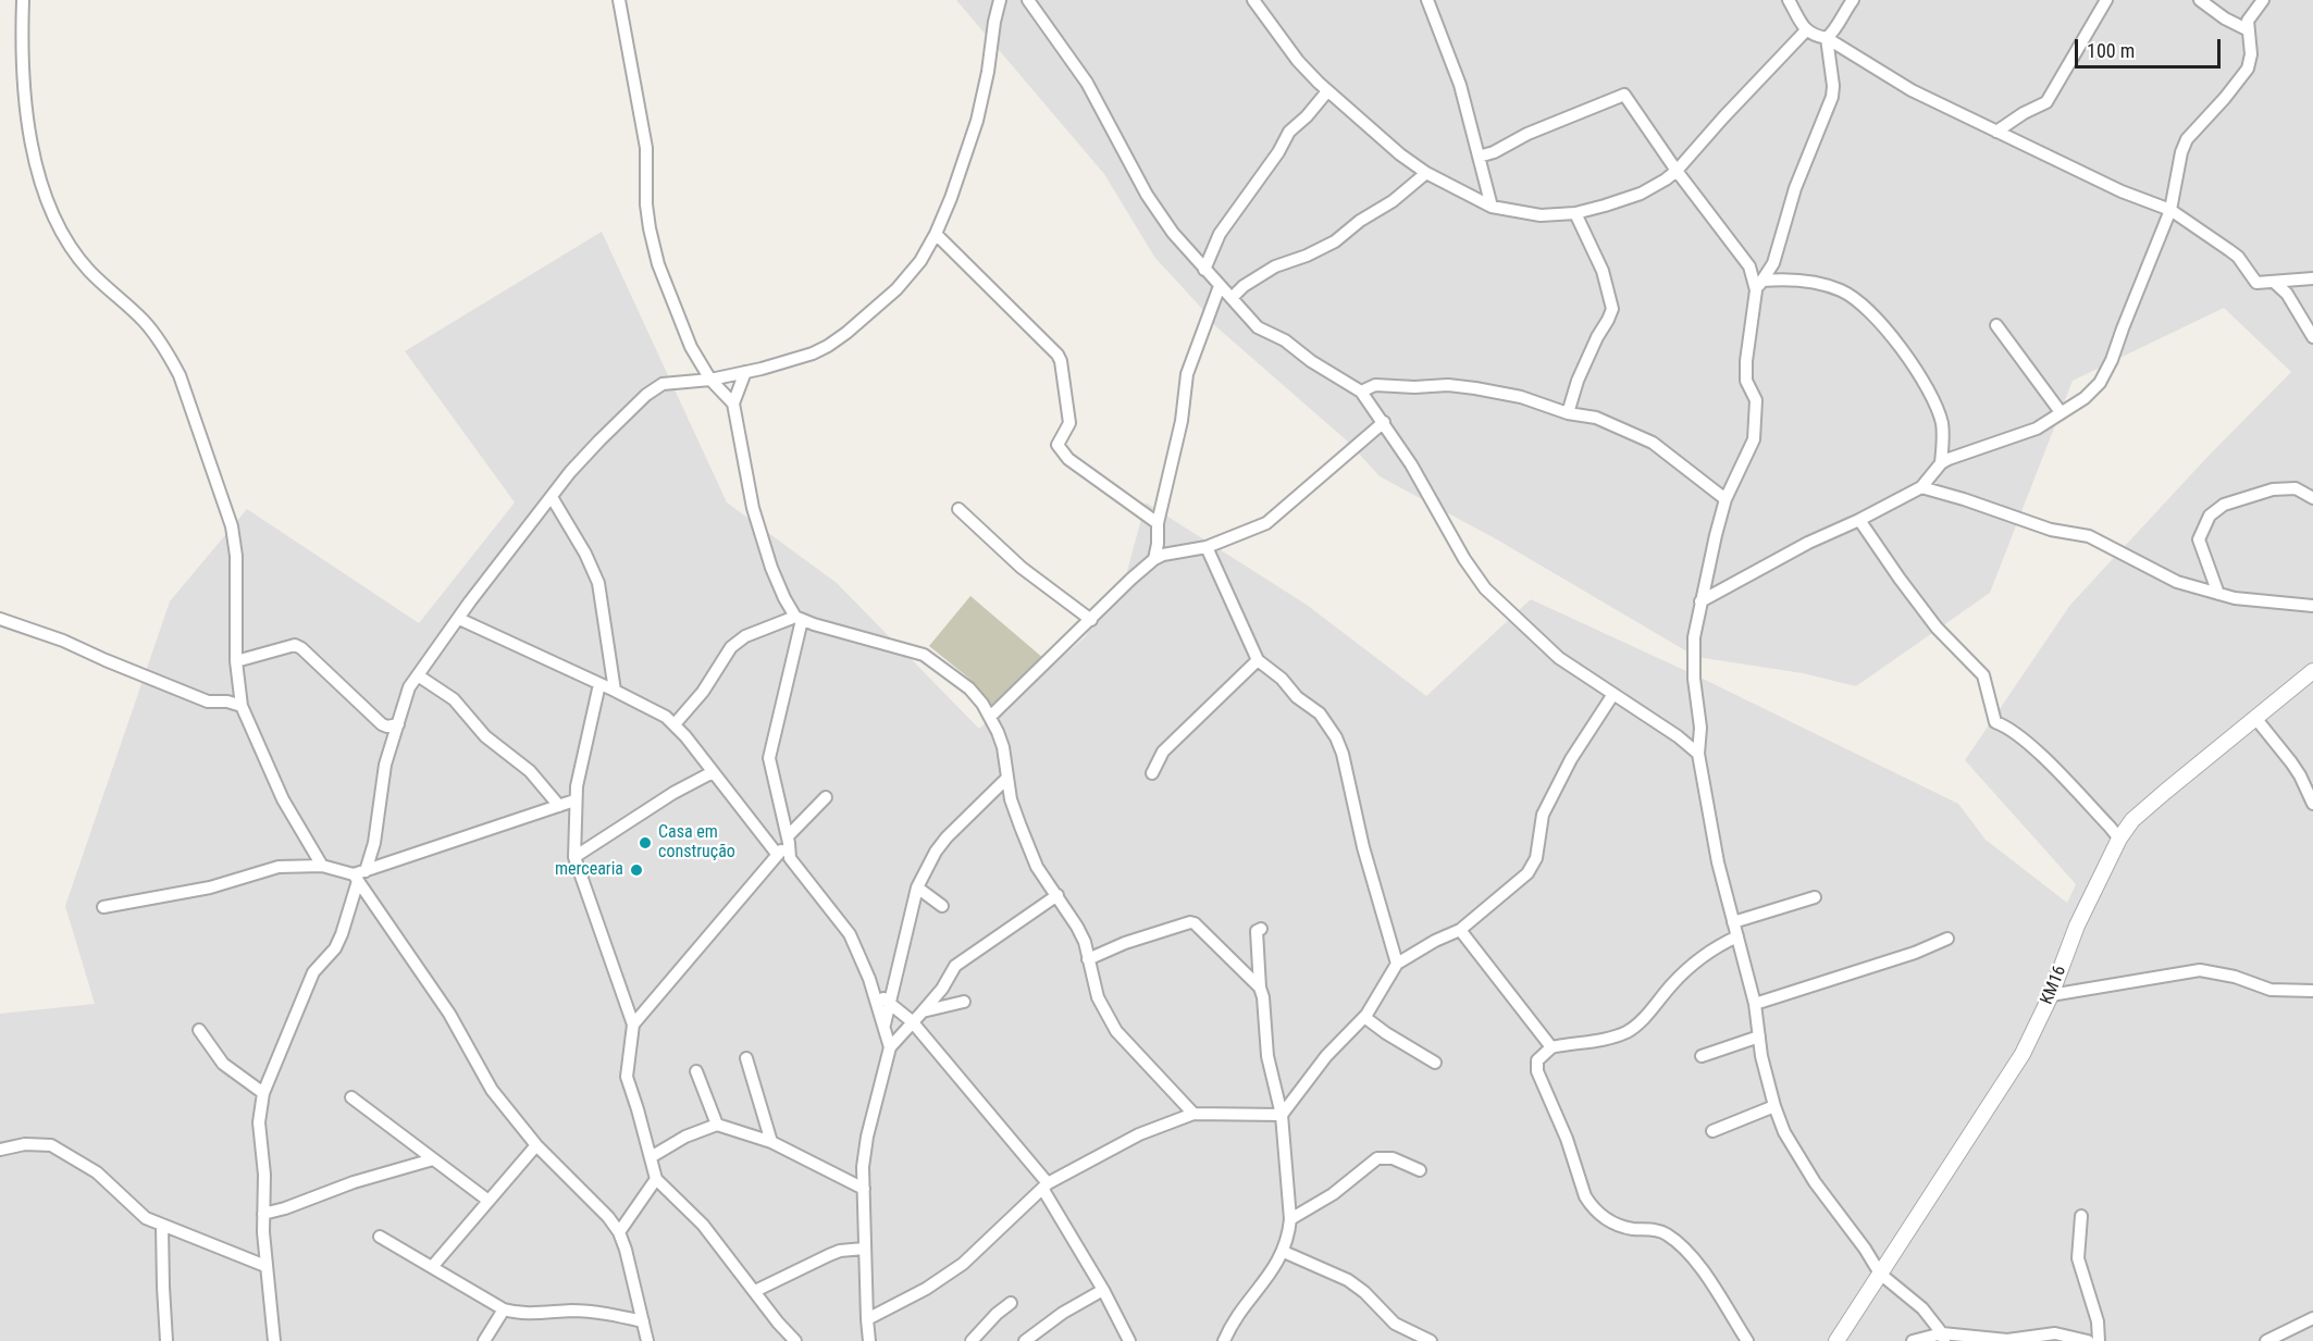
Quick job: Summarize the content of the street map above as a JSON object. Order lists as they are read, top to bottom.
{
  "streets": {
    "street": ["KM16"]
  },
  "places": ["Casa em construção", "mercearia"],
  "scale_bar": "100 m"
}
